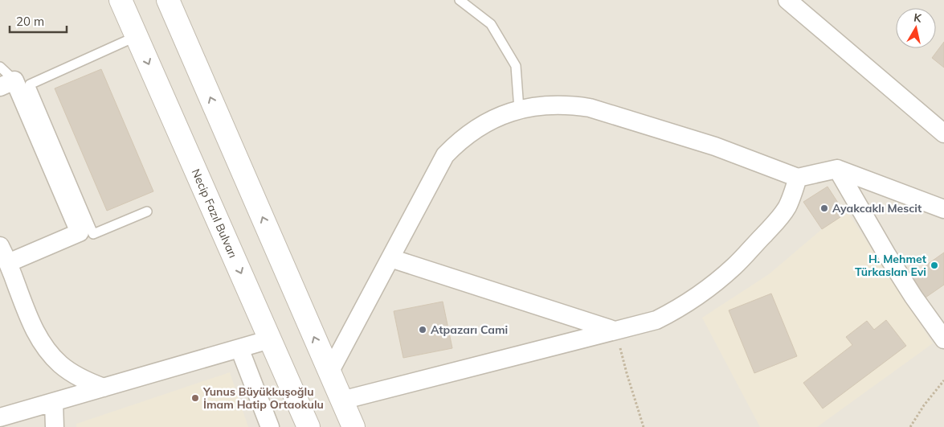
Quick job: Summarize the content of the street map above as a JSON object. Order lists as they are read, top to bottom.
{
  "streets": {
    "street": ["Necip Fazıl Bulvarı"]
  },
  "places": [
    "Ayakcaklı Mescit",
    "H. Mehmet Türkaslan Evi",
    "Atpazarı Cami",
    "Yunus Büyükkuşoğlu İmam Hatip Ortaokulu"
  ],
  "scale_bar": "20 m",
  "north": "top"
}
